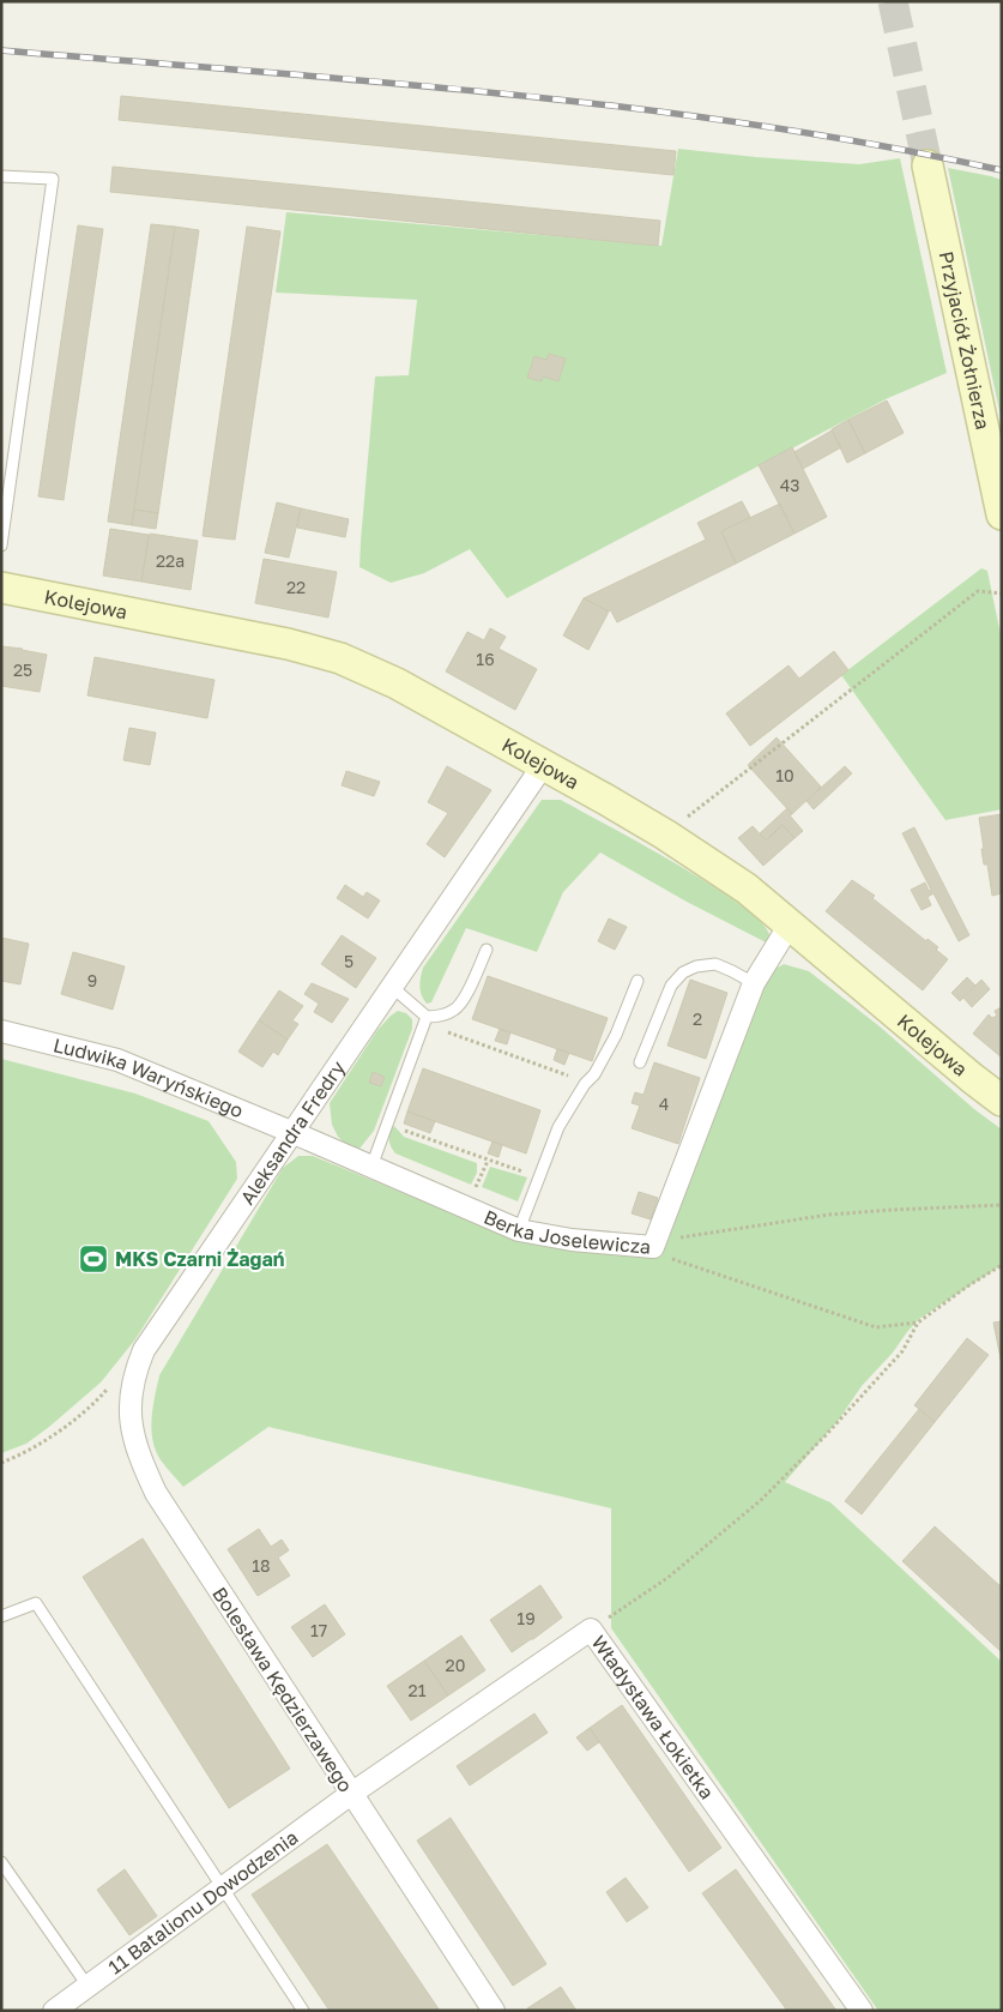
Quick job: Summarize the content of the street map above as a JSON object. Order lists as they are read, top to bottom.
{
  "streets": {
    "street": [
      "Przyjaciół Żołnierza",
      "Kolejowa",
      "Ludwika Waryńskiego",
      "Aleksandra Fredry",
      "Berka Joselewicza",
      "Bolesława Kędzierzawego",
      "Władysława Łokietka",
      "11 Batalionu Dowodzenia"
    ]
  },
  "crossings": [
    ["Kolejowa", "Aleksandra Fredry"],
    ["Kolejowa", "Berka Joselewicza"],
    ["Ludwika Waryńskiego", "Aleksandra Fredry"],
    ["Ludwika Waryńskiego", "Berka Joselewicza"],
    ["Aleksandra Fredry", "Berka Joselewicza"],
    ["Aleksandra Fredry", "Bolesława Kędzierzawego"],
    ["Bolesława Kędzierzawego", "Władysława Łokietka"],
    ["Bolesława Kędzierzawego", "11 Batalionu Dowodzenia"],
    ["Władysława Łokietka", "11 Batalionu Dowodzenia"]
  ],
  "places": {
    "sports": ["MKS Czarni Żagań"]
  },
  "house_numbers": [
    "43",
    "22a",
    "22",
    "16",
    "25",
    "10",
    "5",
    "9",
    "2",
    "4",
    "18",
    "19",
    "17",
    "20",
    "21"
  ]
}
